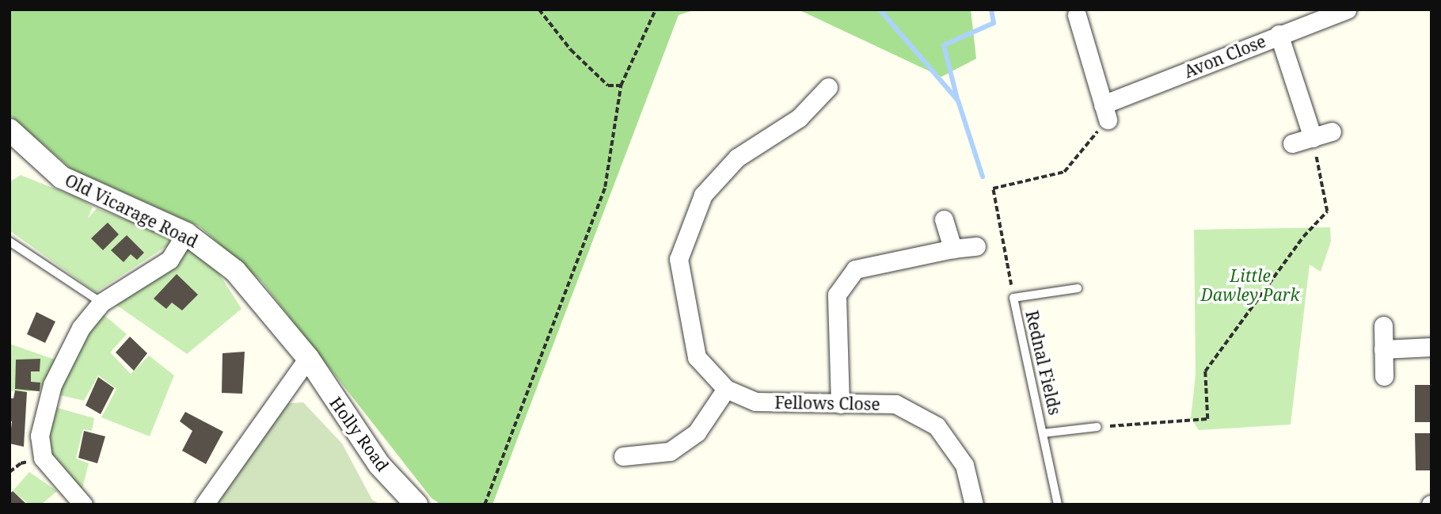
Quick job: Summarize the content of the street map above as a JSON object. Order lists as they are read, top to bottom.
{
  "streets": {
    "street": [
      "Avon Close",
      "Old Vicarage Road",
      "Fellows Close",
      "Holly Road"
    ],
    "lane": ["Rednal Fields"]
  },
  "crossings": [
    ["Old Vicarage Road", "Holly Road"]
  ],
  "parks": ["Little Dawley Park"]
}
